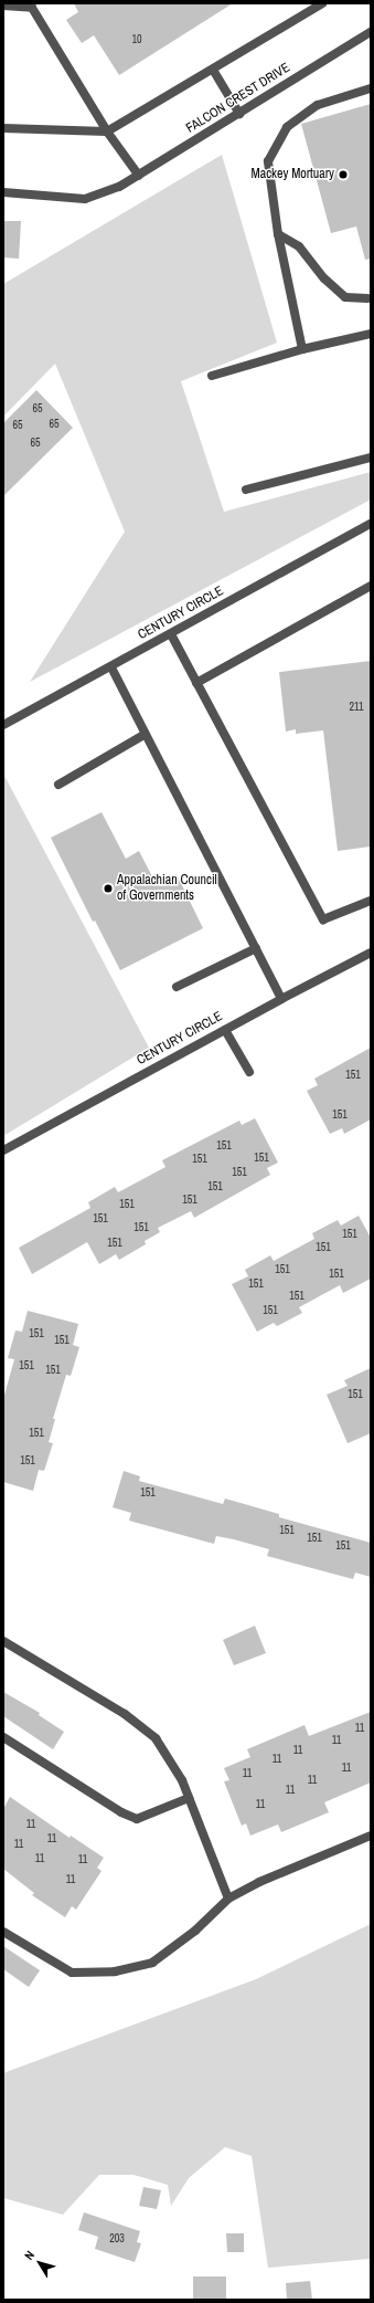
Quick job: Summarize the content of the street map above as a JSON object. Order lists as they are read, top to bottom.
{
  "streets": {
    "street": ["FALCON CREST DRIVE", "CENTURY CIRCLE"]
  },
  "places": ["Mackey Mortuary", "Appalachian Council of Governments"],
  "house_numbers": [
    "10",
    "65",
    "65",
    "65",
    "65",
    "211",
    "151",
    "151",
    "151",
    "151",
    "151",
    "151",
    "151",
    "151",
    "151",
    "151",
    "151",
    "151",
    "151",
    "151",
    "151",
    "151",
    "151",
    "151",
    "151",
    "151",
    "151",
    "151",
    "151",
    "151",
    "151",
    "151",
    "151",
    "151",
    "151",
    "151",
    "11",
    "11",
    "11",
    "11",
    "11",
    "11",
    "11",
    "11",
    "11",
    "11",
    "11",
    "11",
    "11",
    "11",
    "11",
    "203"
  ],
  "north": "top left"
}
